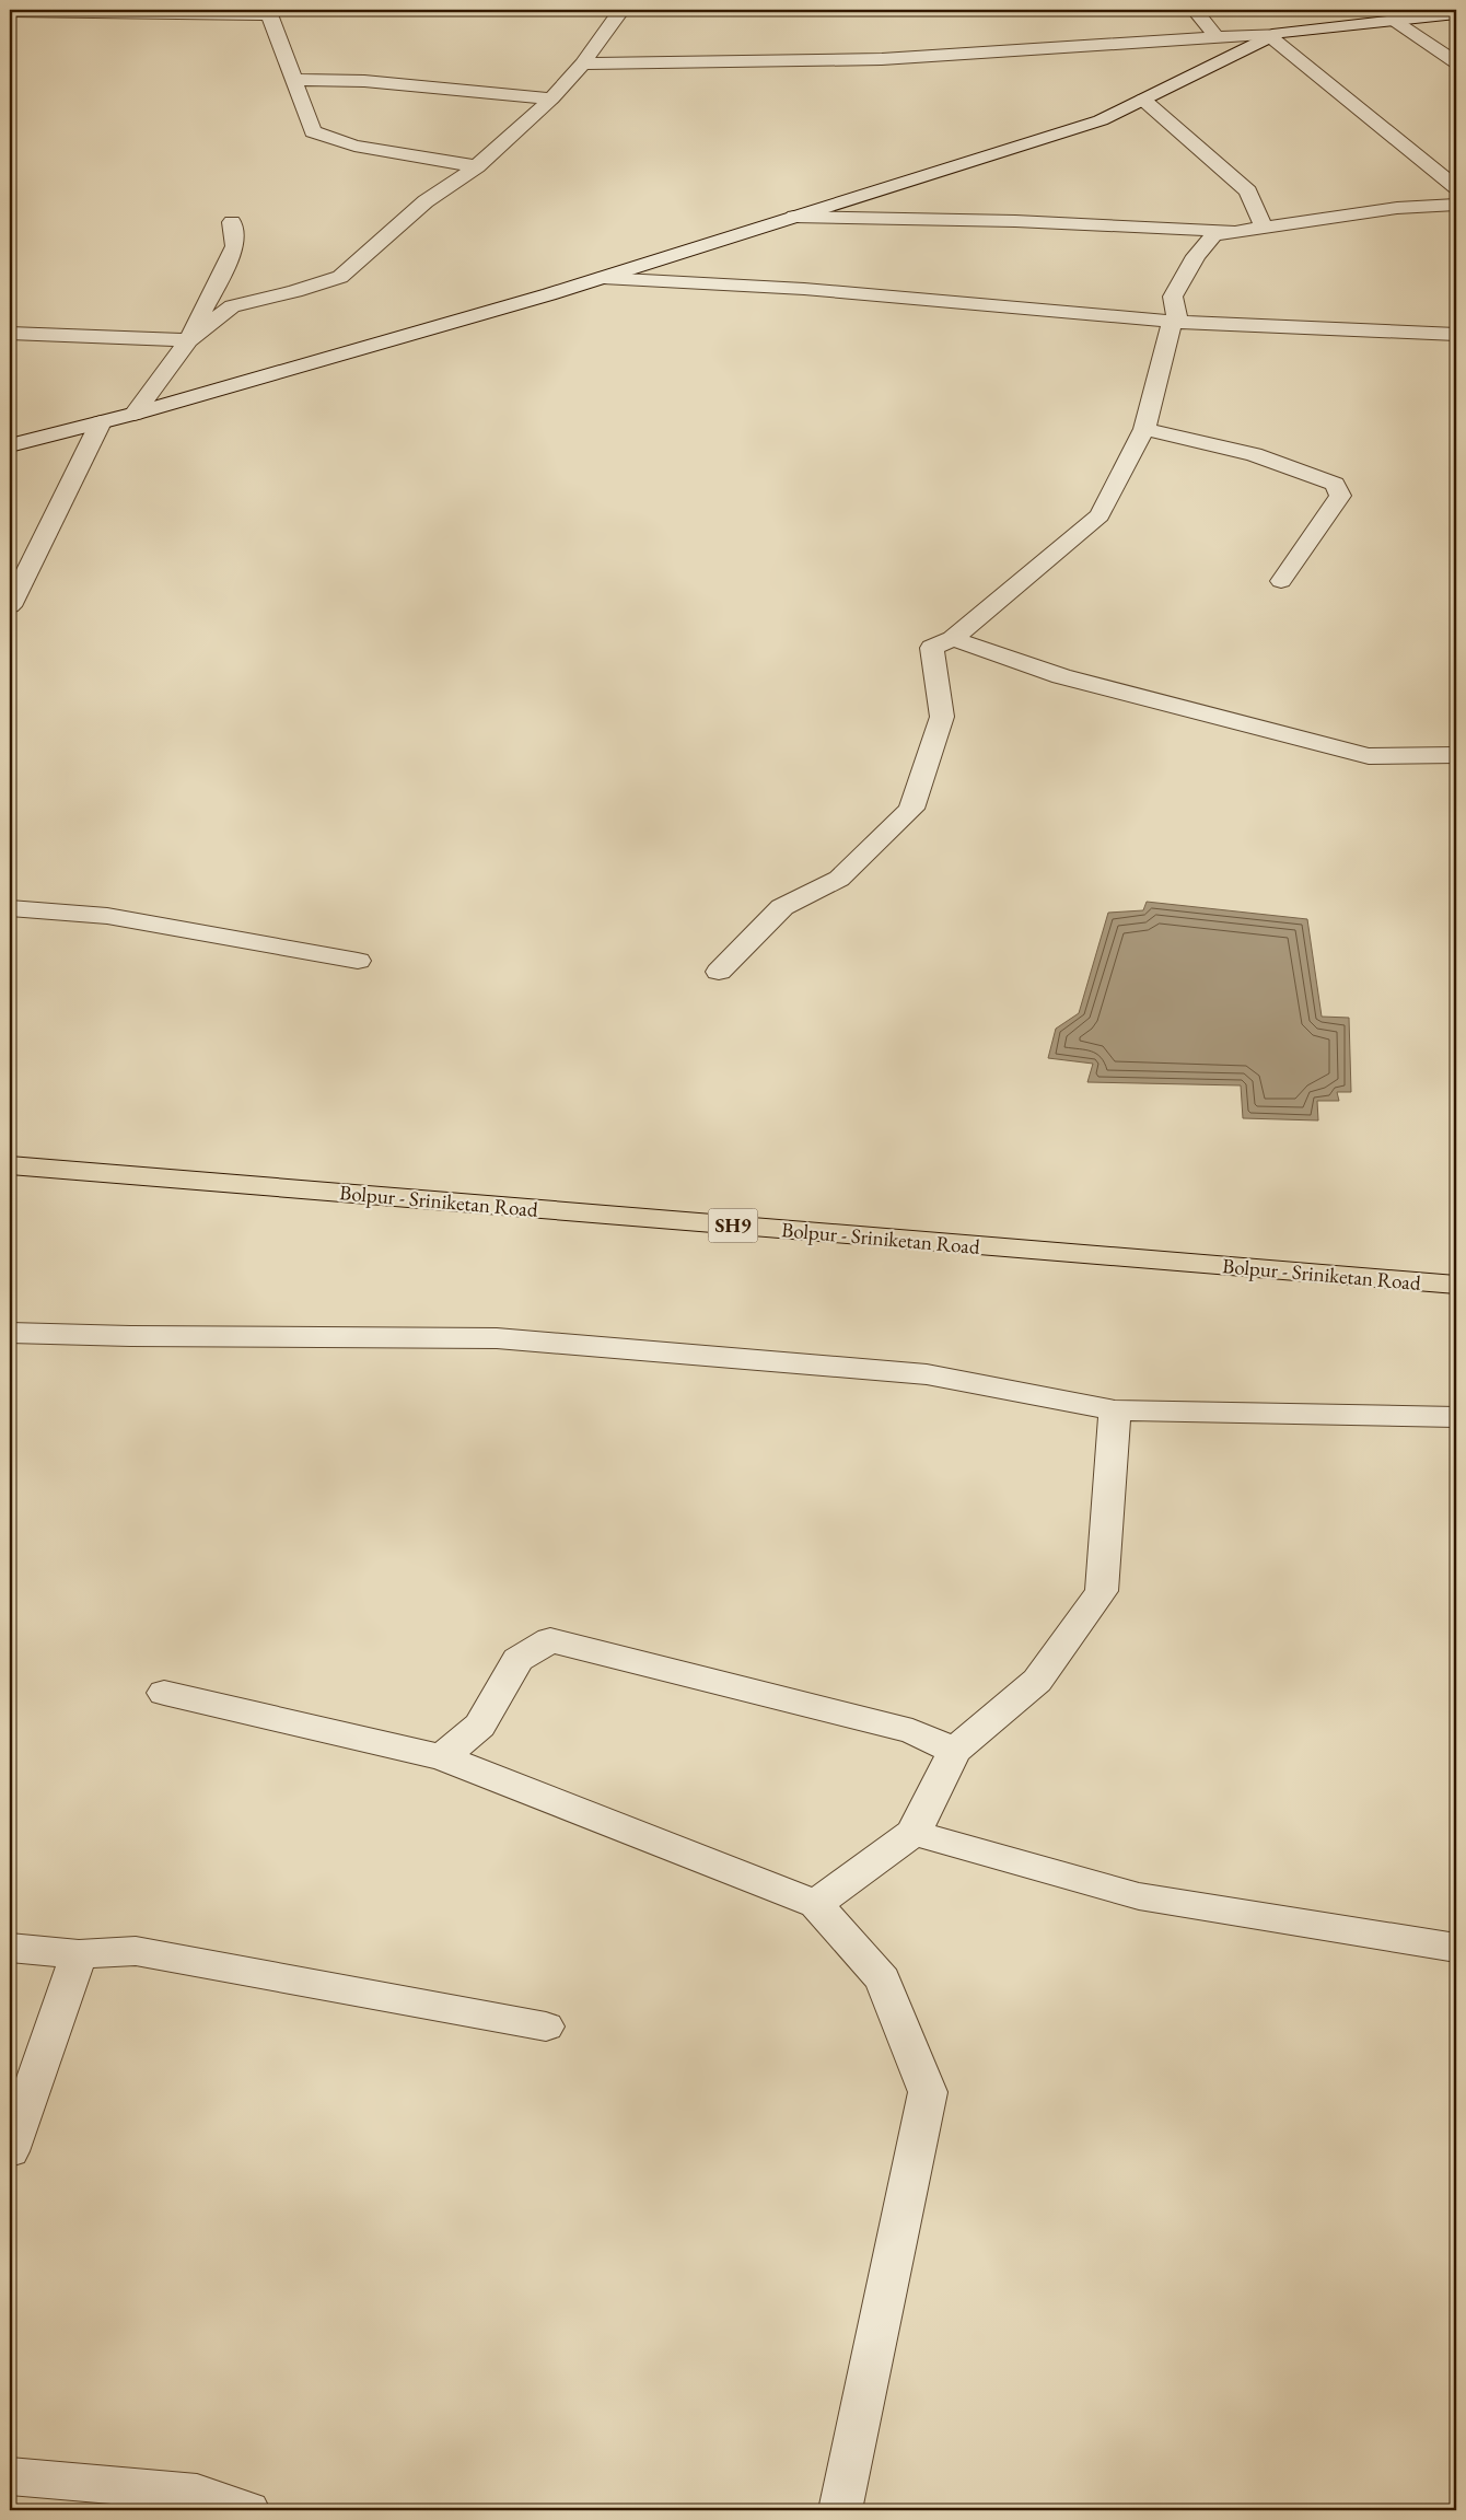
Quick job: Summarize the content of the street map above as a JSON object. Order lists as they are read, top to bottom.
{
  "streets": {
    "main road": ["Bolpur - Sriniketan Road", "SH9"]
  }
}
